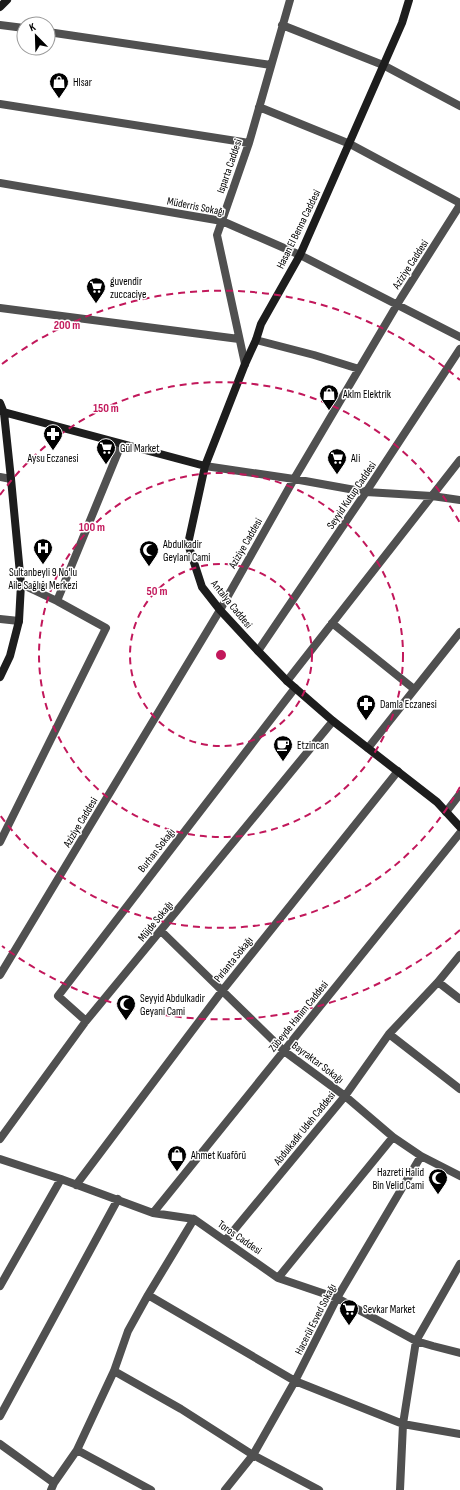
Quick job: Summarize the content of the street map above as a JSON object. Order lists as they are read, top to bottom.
{
  "streets": {
    "street": [
      "Isparta Caddesi",
      "Müderris Sokağı",
      "Hasan El Benna Caddesi",
      "Aziziye Caddesi",
      "Seyyid Kutup Caddesi",
      "Antalya Caddesi",
      "Burhan Sokağı",
      "Müjde Sokağı",
      "Pırlanta Sokağı",
      "Zübeyde Hanım Caddesi",
      "Bayraktar Sokağı",
      "Abdulkadir Udeh Caddesi",
      "Toros Caddesi",
      "Hacerül Esved Sokağı"
    ]
  },
  "crossings": [
    ["Isparta Caddesi", "Müderris Sokağı"],
    ["Isparta Caddesi", "Hasan El Benna Caddesi"],
    ["Müderris Sokağı", "Hasan El Benna Caddesi"],
    ["Müderris Sokağı", "Aziziye Caddesi"],
    ["Hasan El Benna Caddesi", "Antalya Caddesi"],
    ["Aziziye Caddesi", "Antalya Caddesi"],
    ["Seyyid Kutup Caddesi", "Antalya Caddesi"],
    ["Antalya Caddesi", "Burhan Sokağı"],
    ["Antalya Caddesi", "Müjde Sokağı"],
    ["Antalya Caddesi", "Pırlanta Sokağı"],
    ["Burhan Sokağı", "Müjde Sokağı"],
    ["Müjde Sokağı", "Bayraktar Sokağı"],
    ["Pırlanta Sokağı", "Bayraktar Sokağı"],
    ["Pırlanta Sokağı", "Toros Caddesi"],
    ["Zübeyde Hanım Caddesi", "Bayraktar Sokağı"],
    ["Zübeyde Hanım Caddesi", "Toros Caddesi"],
    ["Bayraktar Sokağı", "Abdulkadir Udeh Caddesi"],
    ["Bayraktar Sokağı", "Hacerül Esved Sokağı"],
    ["Abdulkadir Udeh Caddesi", "Toros Caddesi"],
    ["Toros Caddesi", "Hacerül Esved Sokağı"]
  ],
  "places": {
    "shop": ["Hlsar", "Aklm Elektrik", "Ahmet Kuaförü"],
    "supermarket": [
      "guvendir zuccaciye",
      "Gül Market",
      "Ali",
      "Sevkar Market"
    ],
    "pharmacy": ["Aysu Eczanesi", "Damla Eczanesi"],
    "hospital": ["Sultanbeyli 9 No'lu Aile Sağlığı Merkezi"],
    "mosque": ["Abdulkadir Geylani Cami", "Seyyid Abdulkadir Geyani Cami", "Hazreti Halid Bin Velid Cami"],
    "cafe": ["Etzincan"]
  },
  "north": "top left",
  "rings": [
    "200 m",
    "150 m",
    "100 m",
    "50 m"
  ]
}
